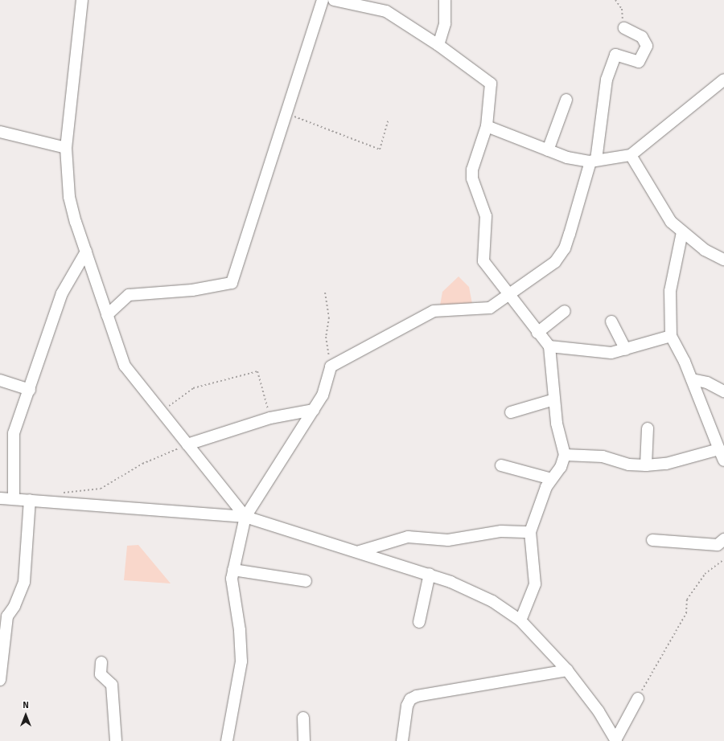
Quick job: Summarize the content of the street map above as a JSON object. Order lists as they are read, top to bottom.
{
  "north": "top"
}
